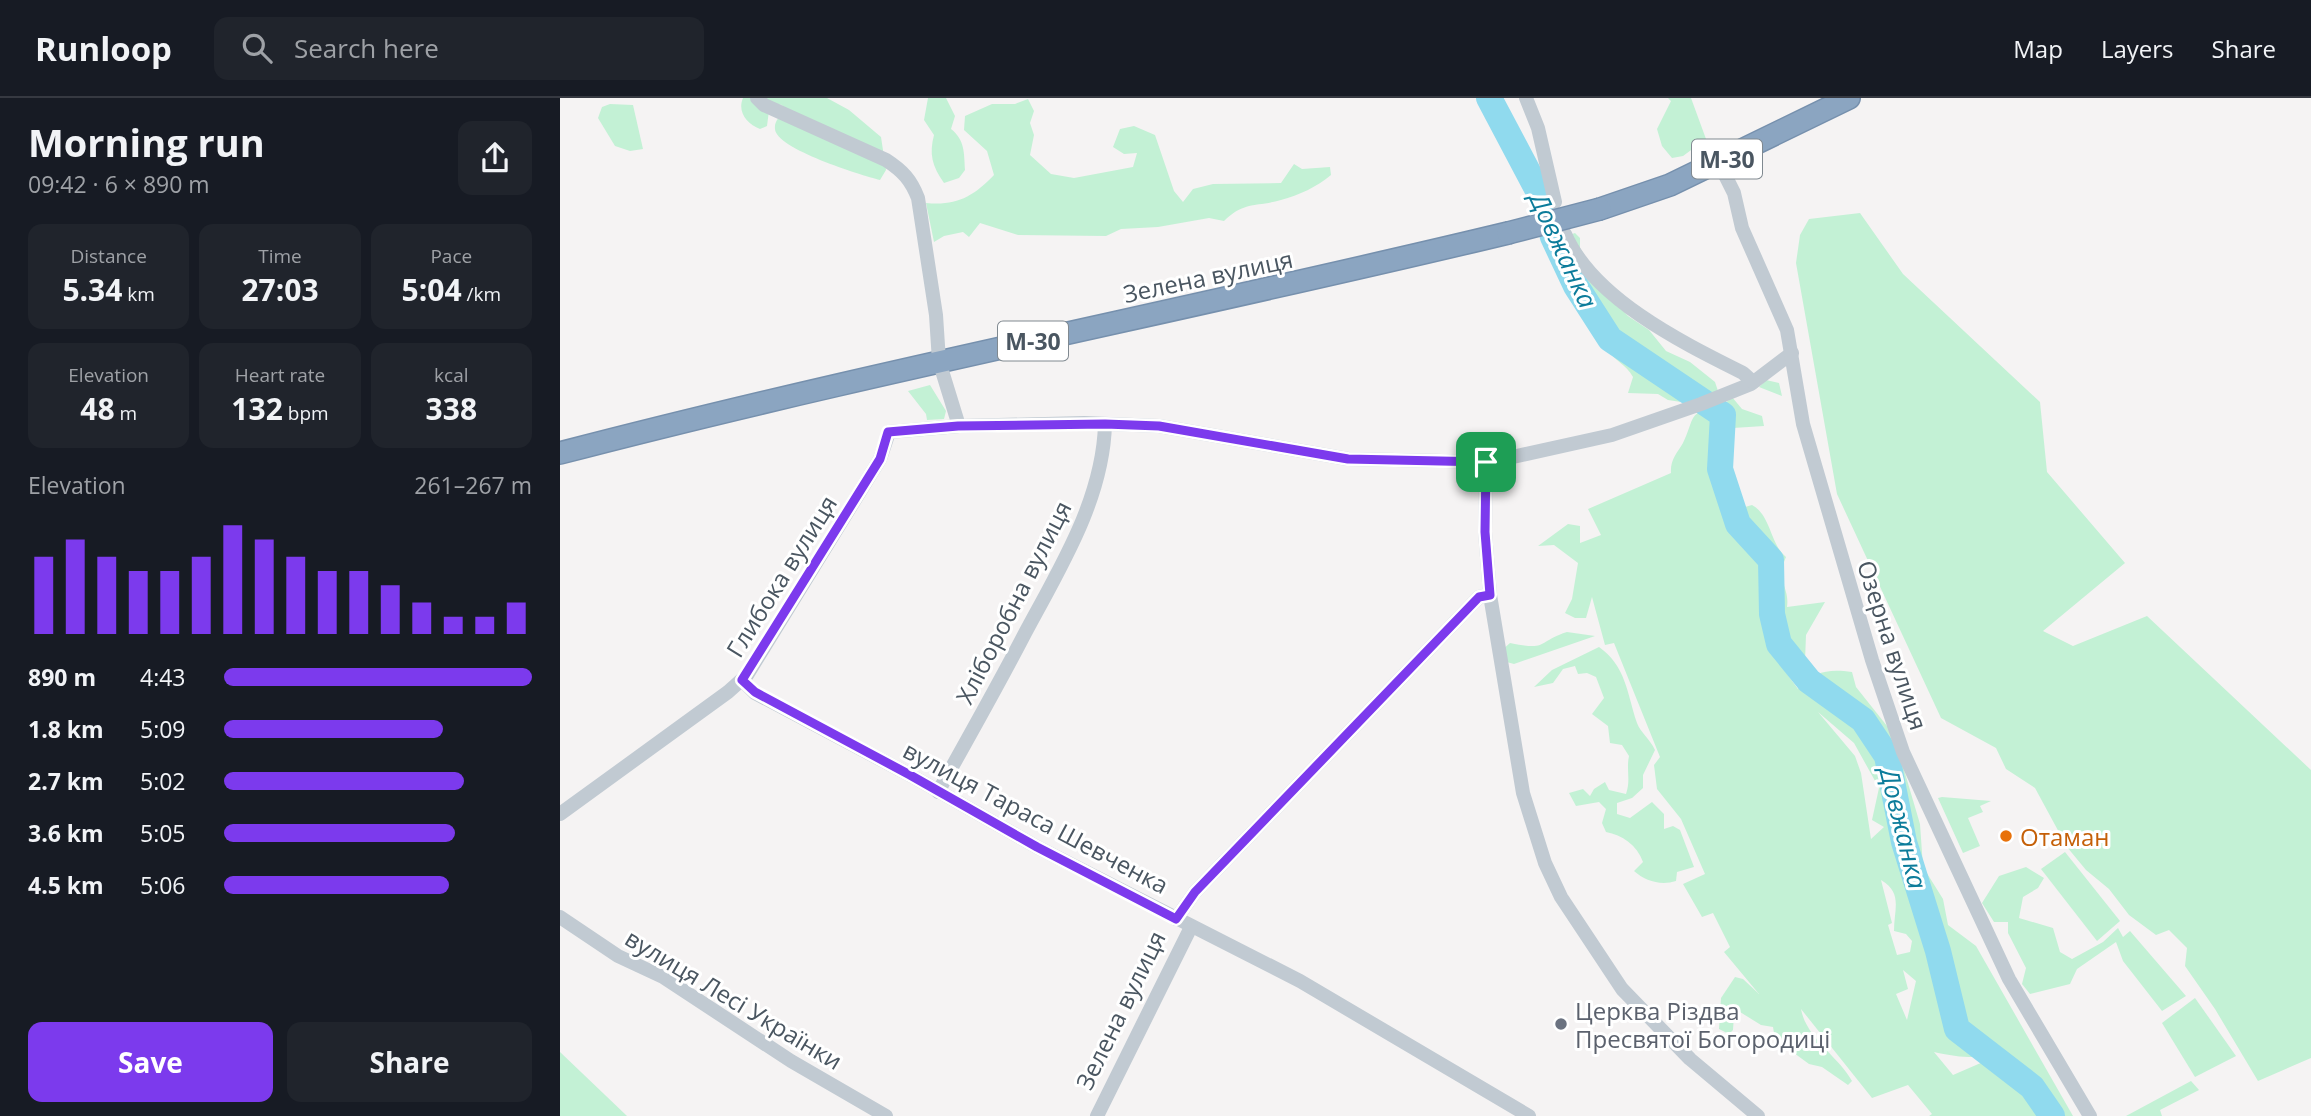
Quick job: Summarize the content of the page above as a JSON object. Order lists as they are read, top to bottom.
{
  "streets": {
    "highway": ["М-30", "Зелена вулиця"],
    "street": [
      "Глибока вулиця",
      "Хліборобна вулиця",
      "Озерна вулиця",
      "вулиця Тараса Шевченка",
      "вулиця Лесі Українки"
    ]
  },
  "crossings": [
    ["Зелена вулиця", "Озерна вулиця"],
    ["Зелена вулиця", "вулиця Тараса Шевченка"],
    ["Глибока вулиця", "вулиця Тараса Шевченка"],
    ["Хліборобна вулиця", "вулиця Тараса Шевченка"]
  ],
  "water": ["Довжанка"],
  "places": ["Отаман", "Церква Різдва Пресвятої Богородиці"],
  "page": {
    "header": "Runloop",
    "search": "Search here",
    "nav": ["Map", "Layers", "Share"],
    "heading": ["Morning run", "09:42 · 6 × 890 m"],
    "stats": [
      ["Distance", "5.34 km"],
      ["Time", "27:03"],
      ["Pace", "5:04 /km"],
      ["Elevation", "48 m"],
      ["Heart rate", "132 bpm"],
      ["kcal", "338"]
    ],
    "chart": ["Elevation", "261–267 m"],
    "list": [
      {
        "name": "890 m",
        "note": "4:43"
      },
      {
        "name": "1.8 km",
        "note": "5:09"
      },
      {
        "name": "2.7 km",
        "note": "5:02"
      },
      {
        "name": "3.6 km",
        "note": "5:05"
      },
      {
        "name": "4.5 km",
        "note": "5:06"
      }
    ],
    "buttons": ["Save", "Share"]
  }
}
